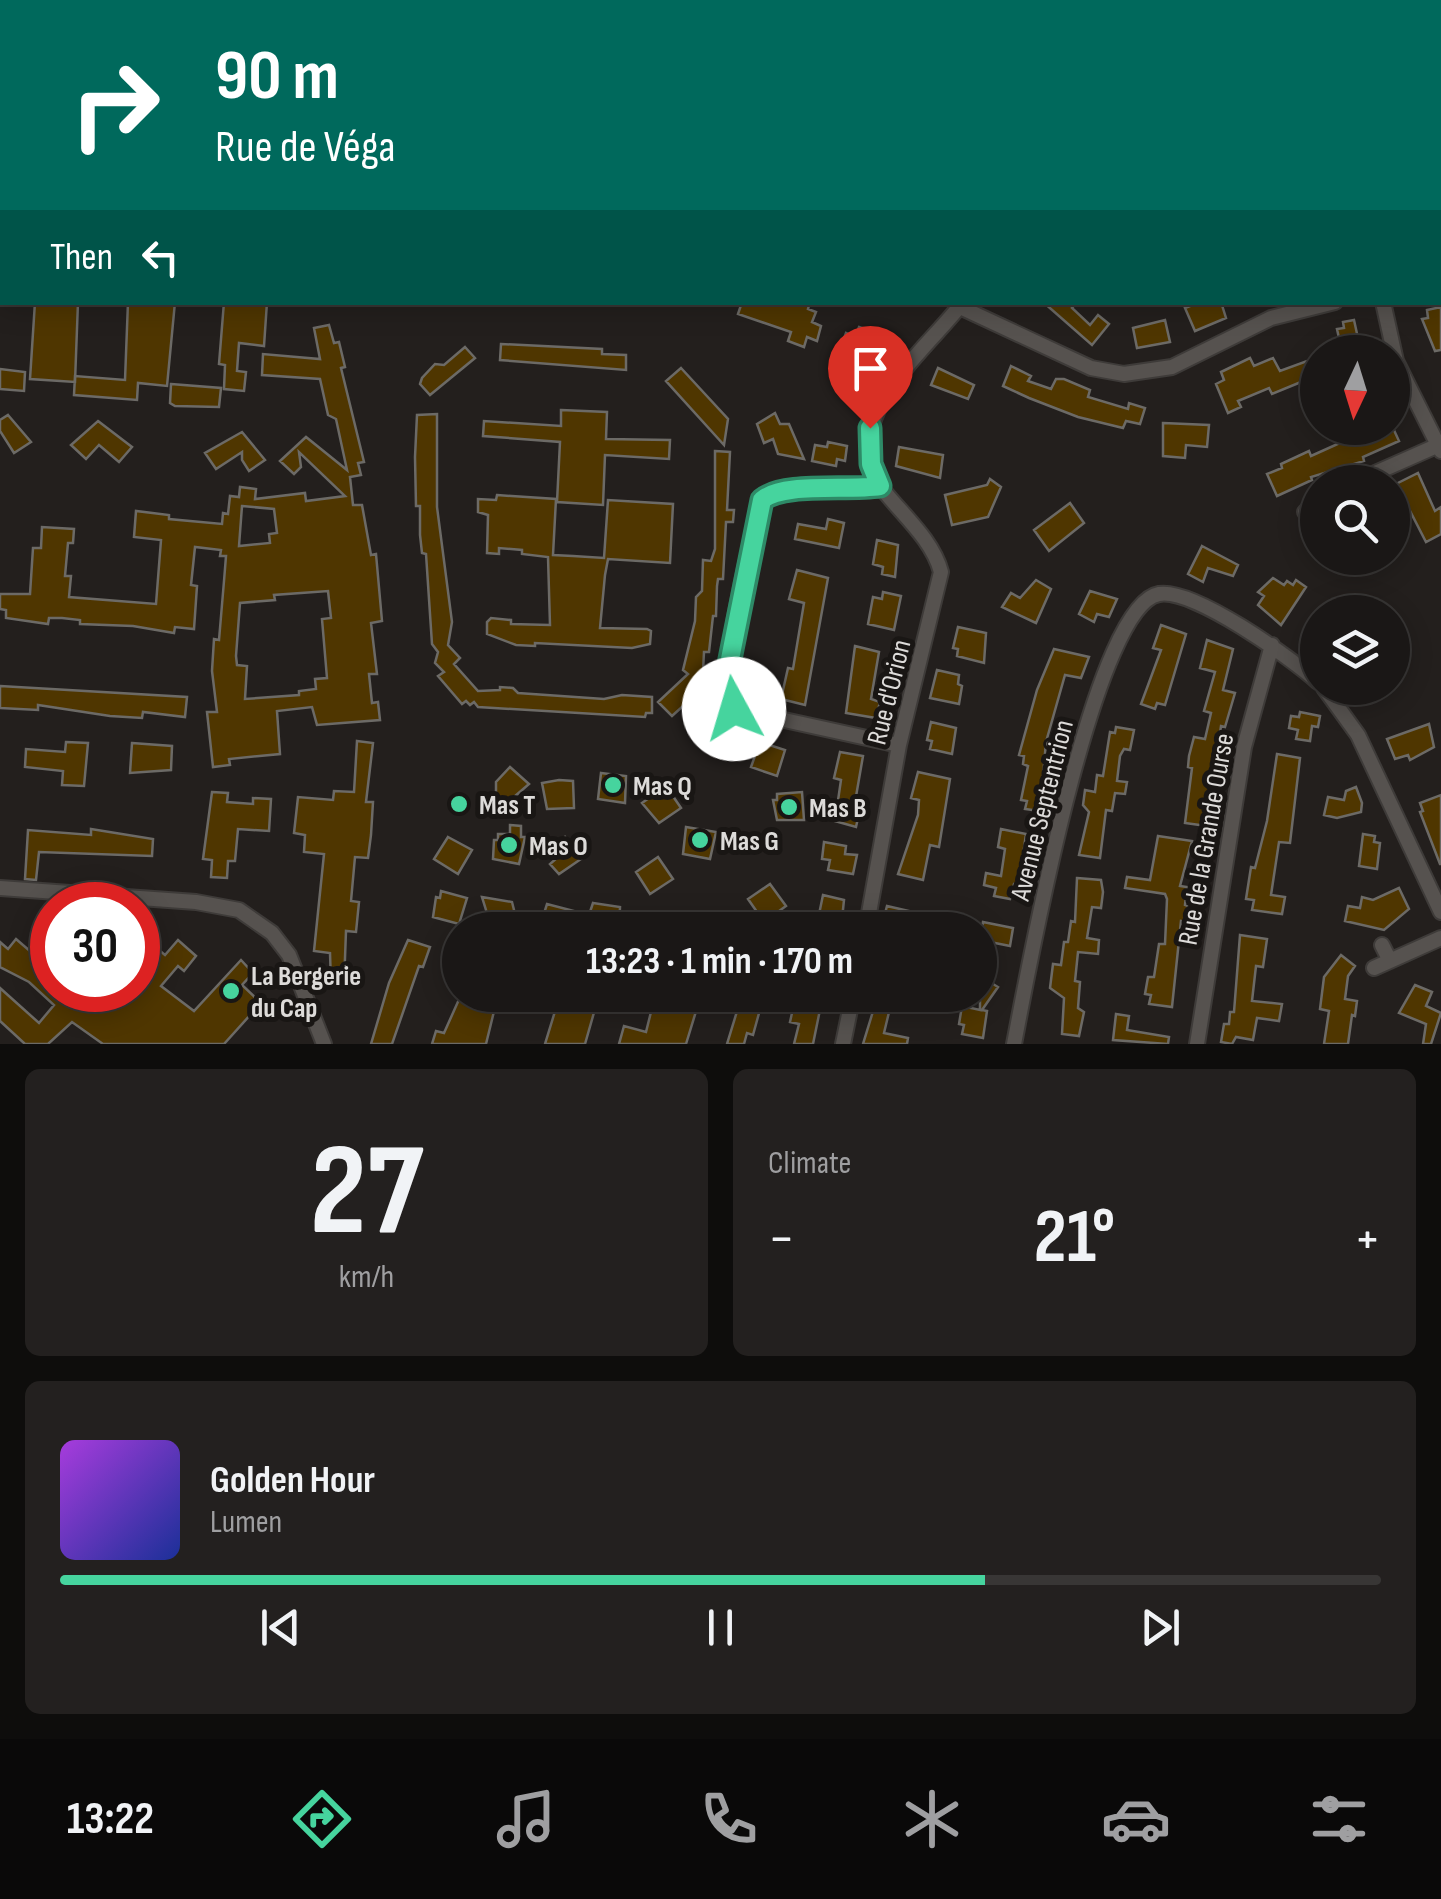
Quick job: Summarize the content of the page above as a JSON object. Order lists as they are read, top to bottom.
{
  "streets": {
    "street": ["Rue d'Orion", "Avenue Septentrion", "Rue de la Grande Ourse"]
  },
  "crossings": [
    ["Avenue Septentrion", "Rue de la Grande Ourse"]
  ],
  "places": [
    "Mas Q",
    "Mas T",
    "Mas B",
    "Mas G",
    "Mas O",
    "La Bergerie du Cap"
  ],
  "north": "bottom",
  "page": {
    "turn": ["90 m", "Rue de Véga"],
    "then": "Then",
    "limit": "30",
    "trip": "13:23 · 1 min · 170 m",
    "tile": [
      ["27", "km/h"],
      "Climate"
    ],
    "heat": ["−", "21°", "+"],
    "song": ["Golden Hour", "Lumen"],
    "tabs": "13:22"
  }
}
